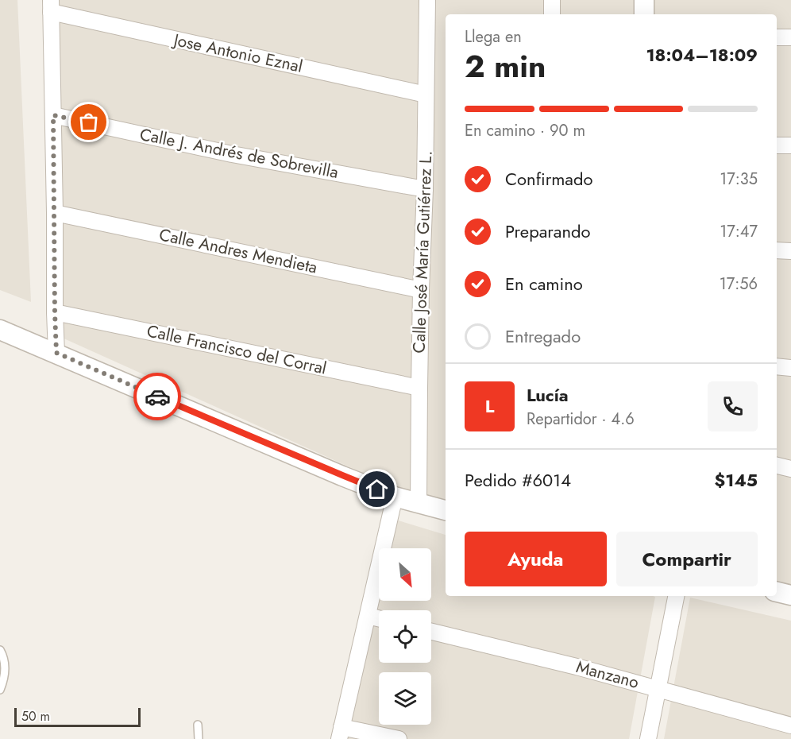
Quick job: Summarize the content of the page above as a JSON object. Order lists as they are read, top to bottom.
{
  "streets": {
    "street": [
      "Jose Antonio Eznal",
      "Calle J. Andrés de Sobrevilla",
      "Calle Andres Mendieta",
      "Calle José María Gutiérrez L.",
      "Calle Francisco del Corral",
      "Manzano"
    ]
  },
  "crossings": [
    ["Jose Antonio Eznal", "Calle José María Gutiérrez L."],
    ["Calle J. Andrés de Sobrevilla", "Calle José María Gutiérrez L."],
    ["Calle Andres Mendieta", "Calle José María Gutiérrez L."],
    ["Calle José María Gutiérrez L.", "Calle Francisco del Corral"]
  ],
  "scale_bar": "50 m",
  "north": "bottom right",
  "page": {
    "heading": ["2 min", "Llega en", "18:04–18:09"],
    "panel": [
      "Lucía",
      "Repartidor · 4.6",
      "Pedido #6014",
      "$145"
    ],
    "bar": "En camino · 90 m",
    "list": [
      ["Confirmado", "17:35"],
      ["Preparando", "17:47"],
      ["En camino", "17:56"],
      "Entregado"
    ],
    "round": "L",
    "buttons": ["Ayuda", "Compartir"],
    "scale": "50 m"
  }
}
